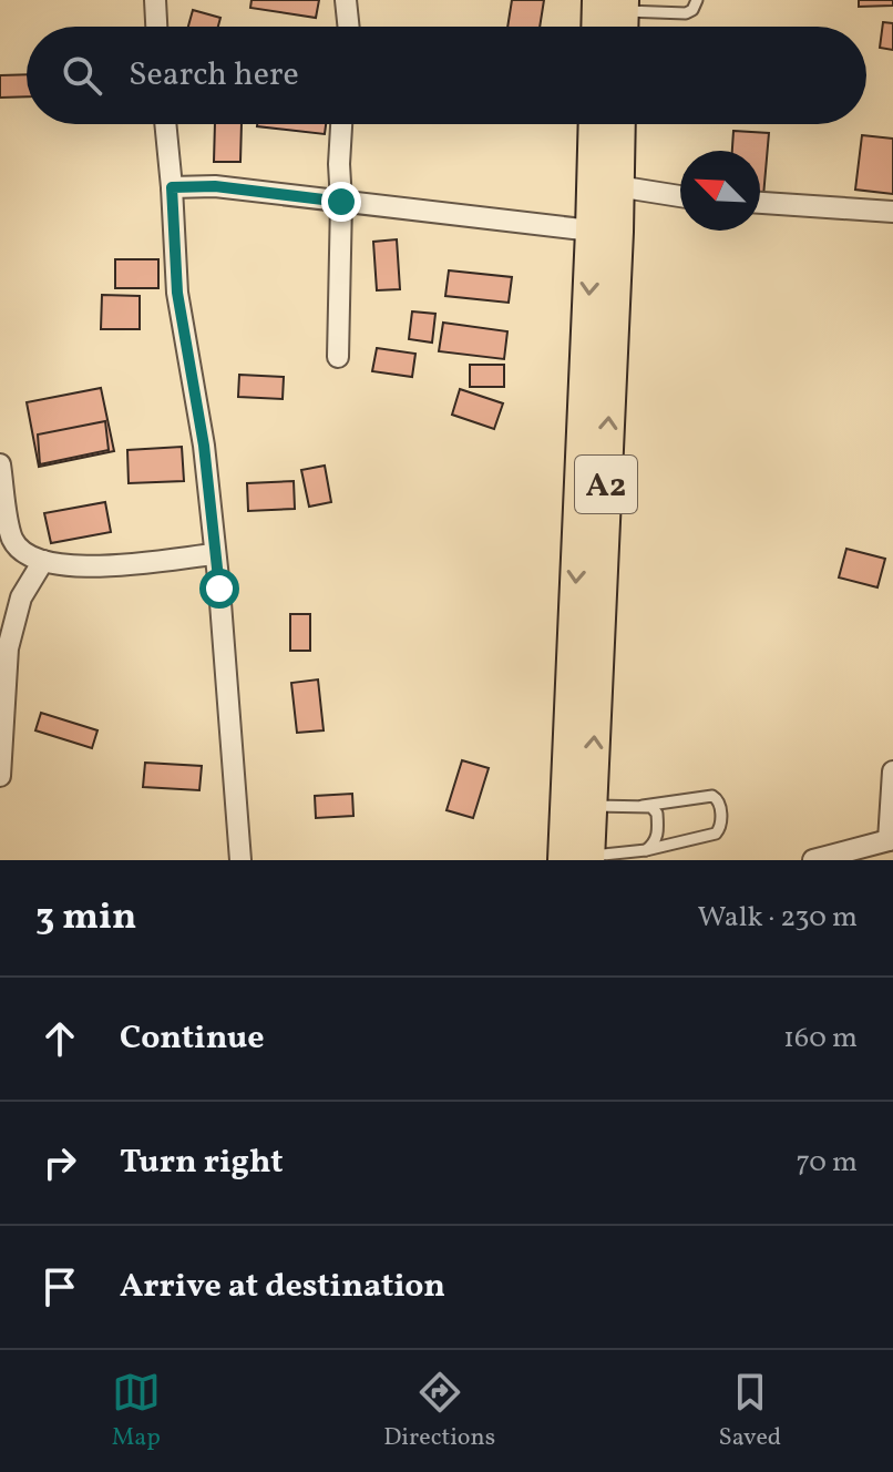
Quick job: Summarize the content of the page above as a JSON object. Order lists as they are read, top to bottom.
{
  "streets": {
    "highway": ["A2"]
  },
  "north": "top left",
  "page": {
    "search": "Search here",
    "heading": ["3 min", "Walk · 230 m"],
    "list": [
      ["Continue", "160 m"],
      ["Turn right", "70 m"],
      "Arrive at destination"
    ],
    "nav": ["Map", "Directions", "Saved"]
  }
}
